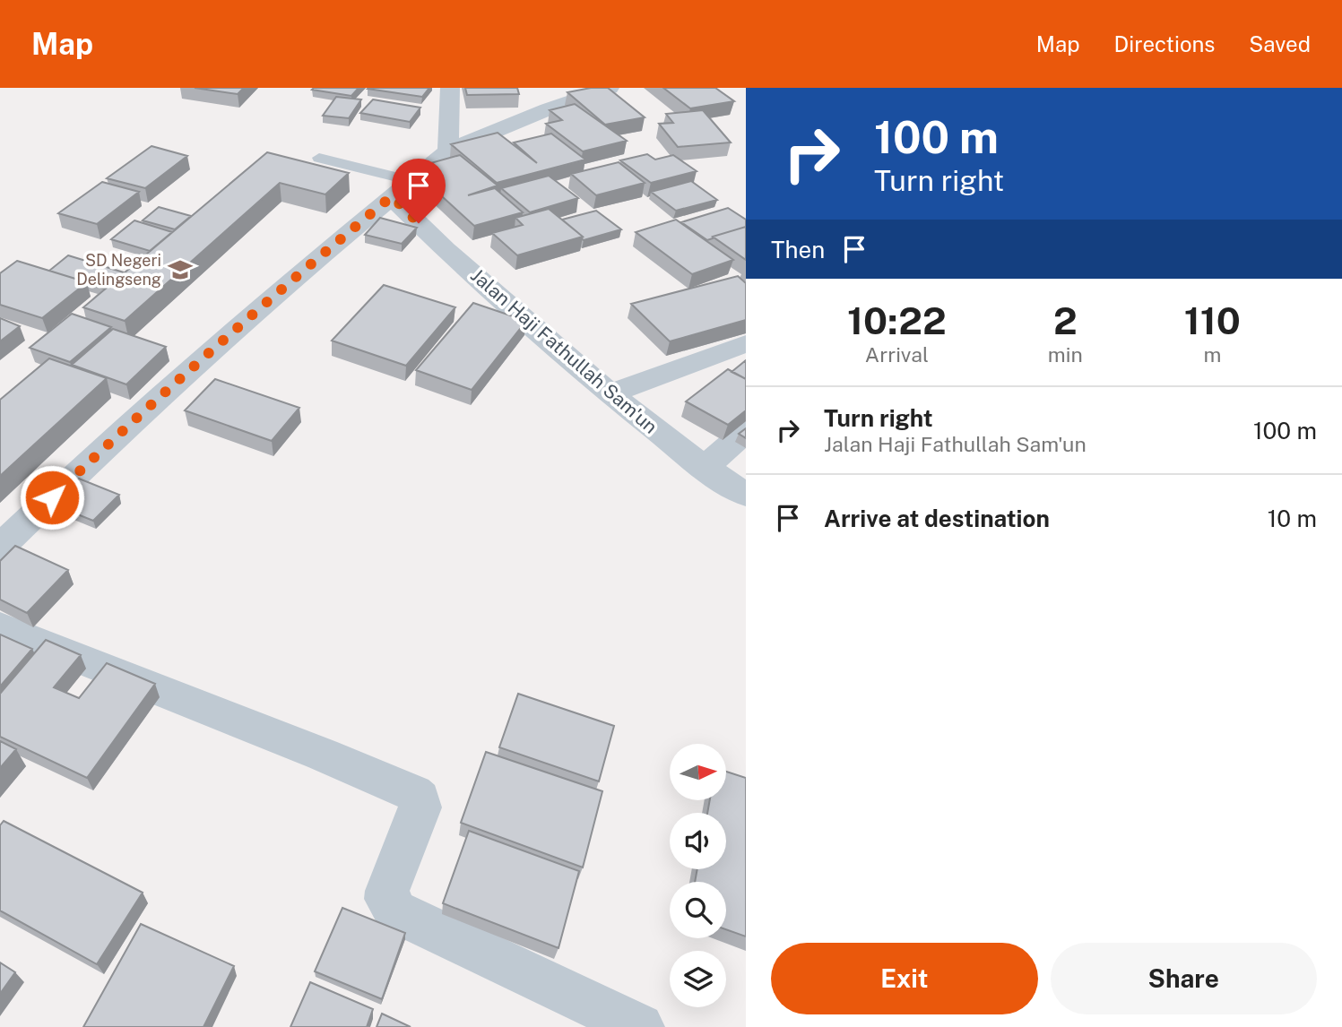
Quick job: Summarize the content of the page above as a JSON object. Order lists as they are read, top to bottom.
{
  "streets": {
    "street": ["Jalan Haji Fathullah Sam'un"]
  },
  "places": {
    "school or university": ["SD Negeri Delingseng"]
  },
  "north": "right",
  "page": {
    "header": "Map",
    "nav": ["Map", "Directions", "Saved"],
    "turn": ["100 m", "Turn right"],
    "then": "Then",
    "eta": [
      "10:22",
      "Arrival",
      "2",
      "min",
      "110",
      "m"
    ],
    "list": [
      {
        "name": "Turn right",
        "note": "Jalan Haji Fathullah Sam'un",
        "value": "100 m"
      },
      {
        "name": "Arrive at destination",
        "value": "10 m"
      }
    ],
    "buttons": ["Exit", "Share"]
  }
}
